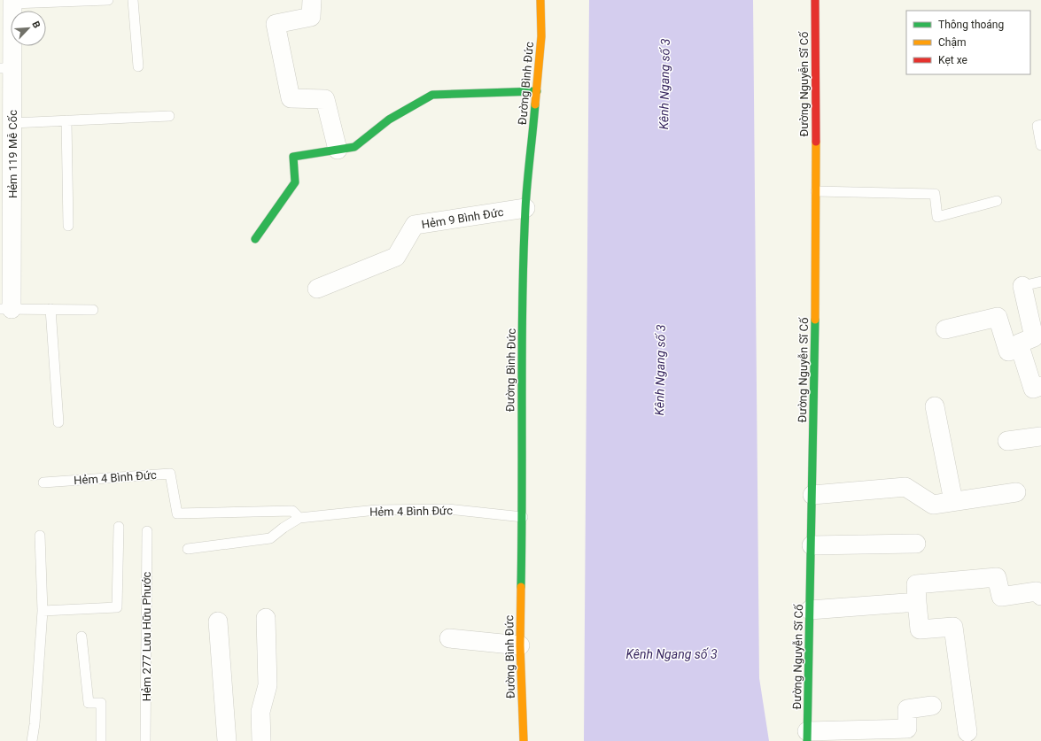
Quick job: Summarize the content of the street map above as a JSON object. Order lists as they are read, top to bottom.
{
  "streets": {
    "street": [
      "Đường Bình Đức",
      "Đường Nguyễn Sĩ Cố",
      "Hẻm 119 Mễ Cốc",
      "Hẻm 9 Bình Đức"
    ],
    "lane": ["Hẻm 4 Bình Đức", "Hẻm 277 Lưu Hữu Phước"]
  },
  "crossings": [
    ["Đường Bình Đức", "Hẻm 9 Bình Đức"],
    ["Đường Bình Đức", "Hẻm 4 Bình Đức"]
  ],
  "water": ["Kênh Ngang số 3"],
  "legend": ["Thông thoáng", "Chậm", "Kẹt xe"],
  "north": "top right"
}
